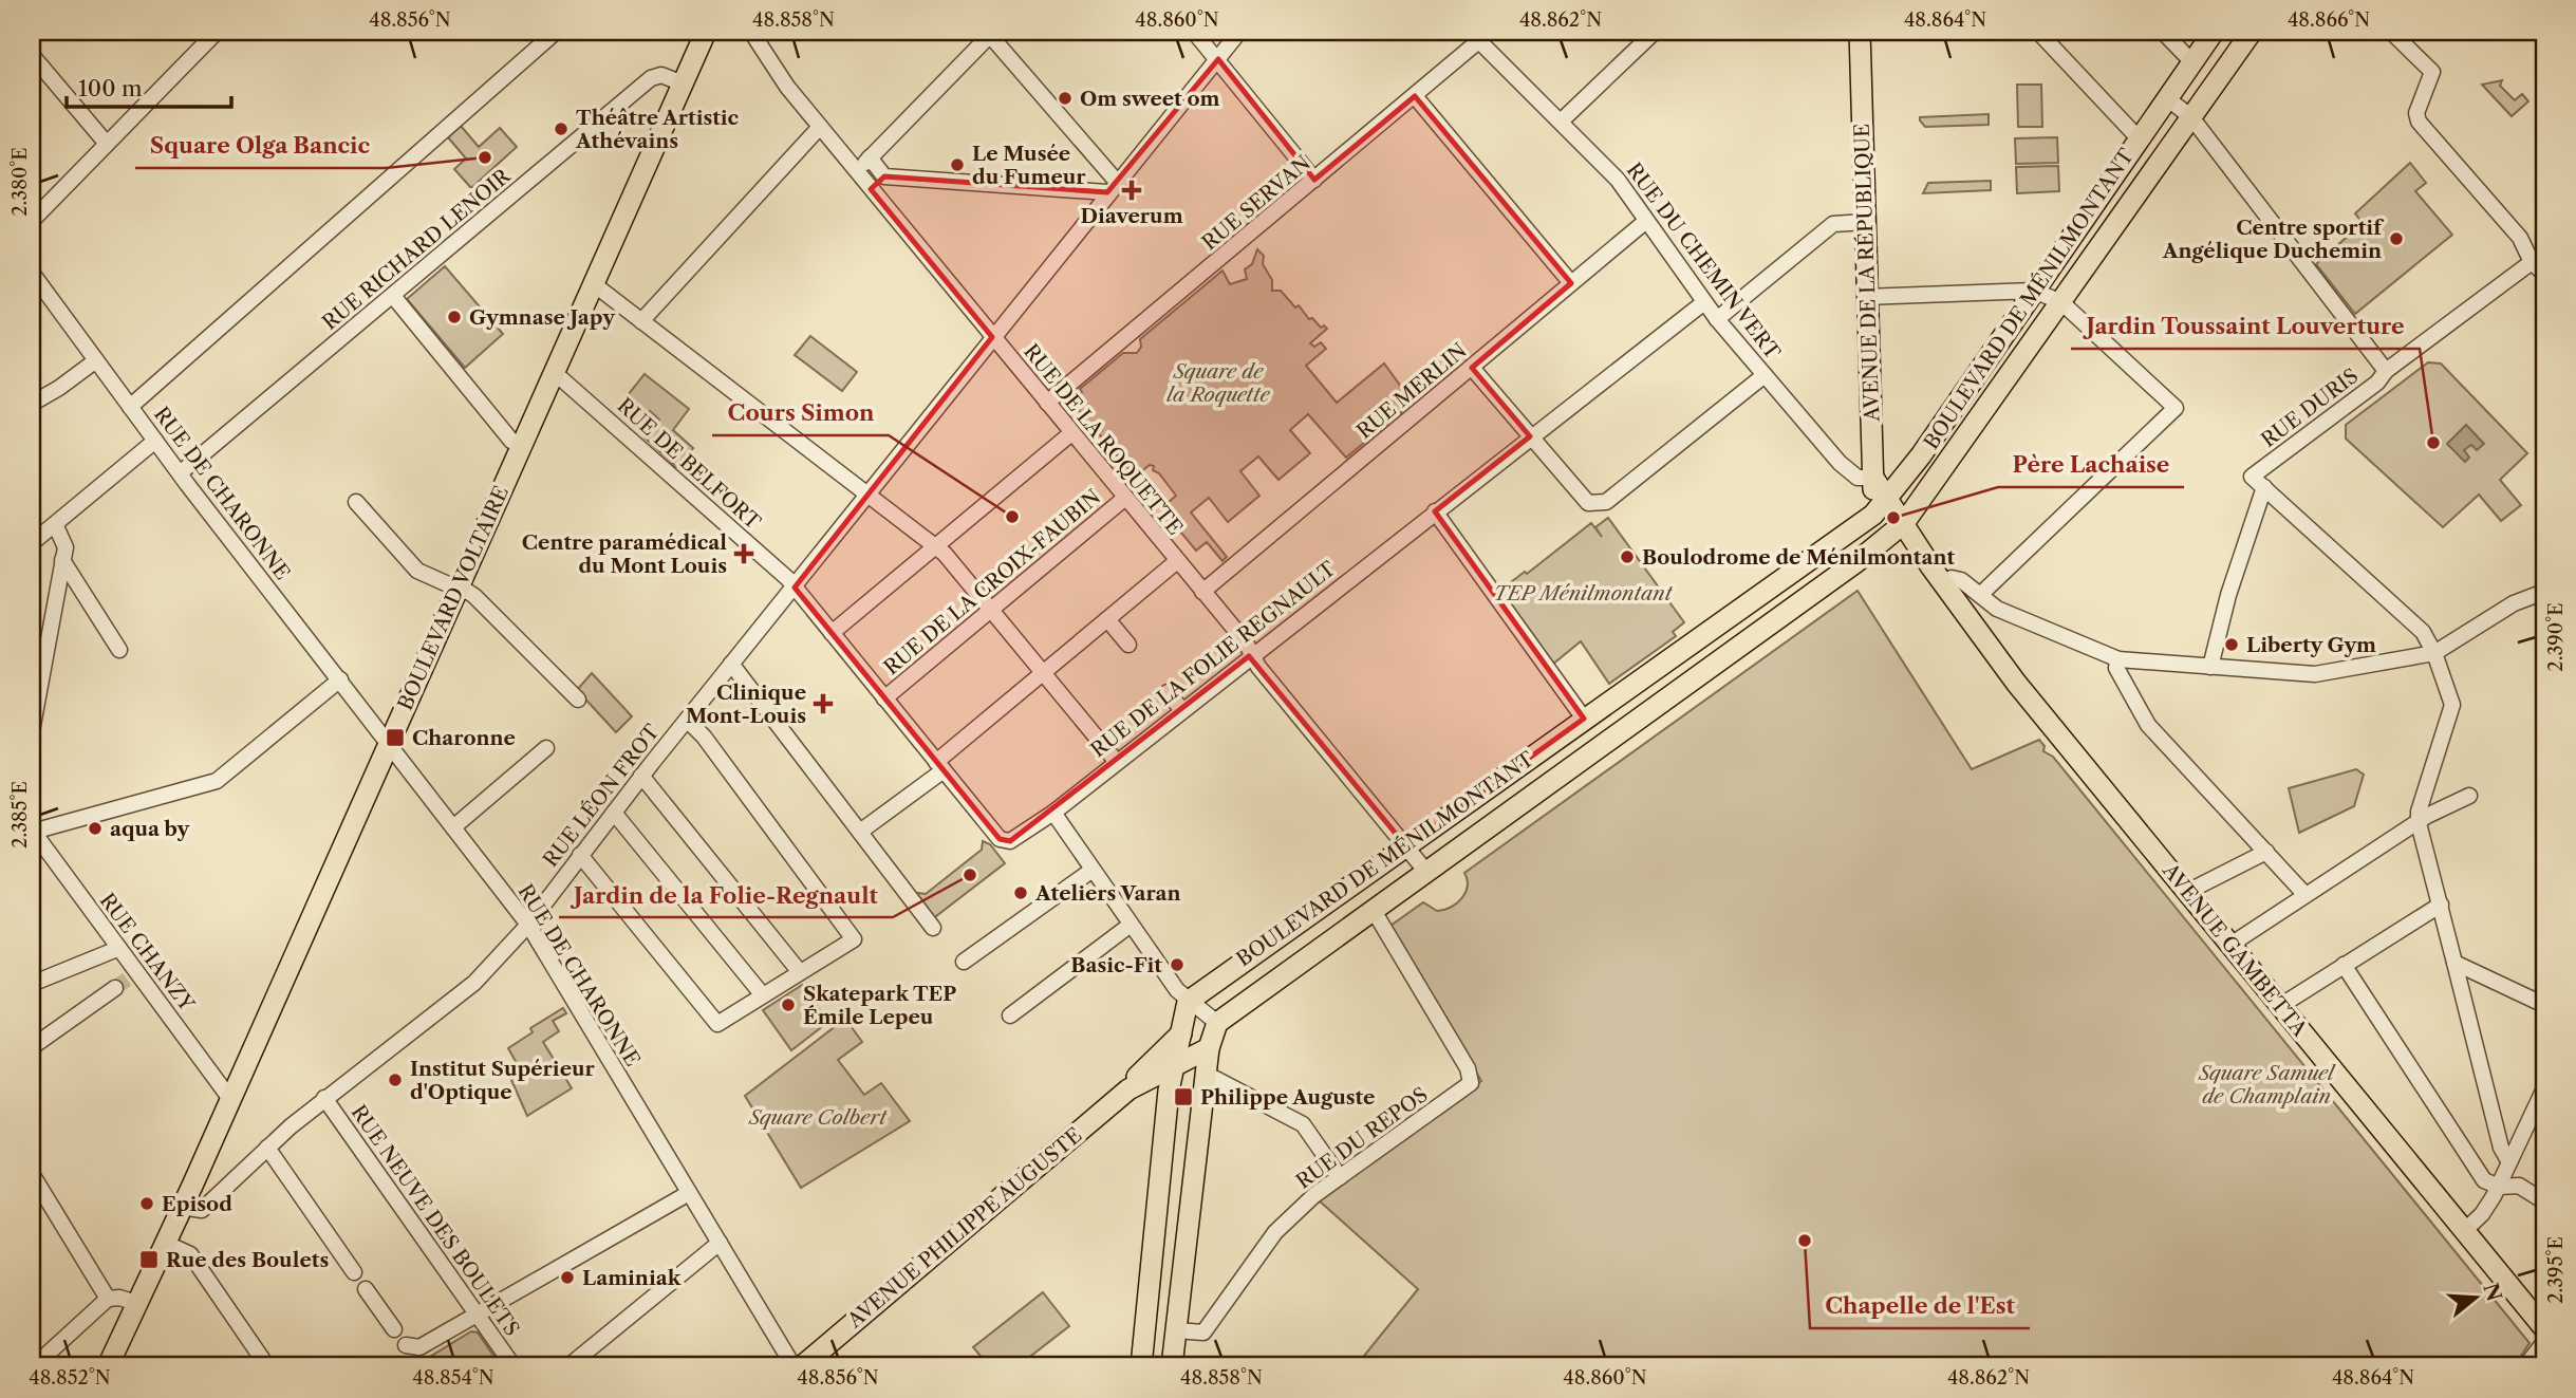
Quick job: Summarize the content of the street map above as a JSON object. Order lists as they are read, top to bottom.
{
  "streets": {
    "main road": [
      "AVENUE DE LA RÉPUBLIQUE",
      "BOULEVARD DE MÉNILMONTANT",
      "BOULEVARD VOLTAIRE",
      "AVENUE GAMBETTA",
      "AVENUE PHILIPPE AUGUSTE"
    ],
    "street": [
      "RUE SERVAN",
      "RUE RICHARD LENOIR",
      "RUE DU CHEMIN VERT",
      "RUE MERLIN",
      "RUE DURIS",
      "RUE DE LA ROQUETTE",
      "RUE DE BELFORT",
      "RUE DE CHARONNE",
      "RUE DE LA CROIX-FAUBIN",
      "RUE DE LA FOLIE REGNAULT",
      "RUE LÉON FROT",
      "RUE CHANZY",
      "RUE DU REPOS",
      "RUE NEUVE DES BOULETS"
    ]
  },
  "crossings": [
    ["RUE SERVAN", "RUE DU CHEMIN VERT"],
    ["RUE SERVAN", "RUE DE LA ROQUETTE"],
    ["RUE RICHARD LENOIR", "RUE DE CHARONNE"],
    ["RUE RICHARD LENOIR", "BOULEVARD VOLTAIRE"],
    ["RUE DU CHEMIN VERT", "AVENUE DE LA RÉPUBLIQUE"],
    ["RUE DU CHEMIN VERT", "RUE MERLIN"],
    ["RUE DU CHEMIN VERT", "RUE DE LA FOLIE REGNAULT"],
    ["AVENUE DE LA RÉPUBLIQUE", "BOULEVARD DE MÉNILMONTANT"],
    ["BOULEVARD DE MÉNILMONTANT", "RUE DE LA ROQUETTE"],
    ["BOULEVARD DE MÉNILMONTANT", "RUE DU REPOS"],
    ["RUE MERLIN", "RUE DE LA ROQUETTE"],
    ["RUE DE LA ROQUETTE", "RUE DE LA CROIX-FAUBIN"],
    ["RUE DE LA ROQUETTE", "RUE DE LA FOLIE REGNAULT"],
    ["RUE DE LA ROQUETTE", "RUE LÉON FROT"],
    ["RUE DE BELFORT", "BOULEVARD VOLTAIRE"],
    ["RUE DE BELFORT", "RUE DE LA FOLIE REGNAULT"],
    ["RUE DE BELFORT", "RUE LÉON FROT"],
    ["RUE DE CHARONNE", "BOULEVARD VOLTAIRE"],
    ["RUE DE CHARONNE", "RUE LÉON FROT"],
    ["RUE DE LA CROIX-FAUBIN", "RUE DE LA FOLIE REGNAULT"],
    ["BOULEVARD VOLTAIRE", "RUE LÉON FROT"],
    ["BOULEVARD VOLTAIRE", "RUE CHANZY"],
    ["RUE DE LA FOLIE REGNAULT", "RUE LÉON FROT"],
    ["RUE LÉON FROT", "RUE NEUVE DES BOULETS"]
  ],
  "parks": [
    "Square de la Roquette",
    "TEP Ménilmontant",
    "Square Samuel de Champlain",
    "Square Colbert"
  ],
  "places": {
    "other": [
      "Om sweet om",
      "Théâtre Artistic Athévains",
      "Square Olga Bancic",
      "Le Musée du Fumeur",
      "Centre sportif Angélique Duchemin",
      "Gymnase Japy",
      "Jardin Toussaint Louverture",
      "Cours Simon",
      "Père Lachaise",
      "Boulodrome de Ménilmontant",
      "Liberty Gym",
      "aqua by",
      "Jardin de la Folie-Regnault",
      "Ateliers Varan",
      "Basic-Fit",
      "Skatepark TEP Émile Lepeu",
      "Institut Supérieur d'Optique",
      "Episod",
      "Chapelle de l'Est",
      "Laminiak"
    ],
    "health": ["Diaverum", "Centre paramédical du Mont Louis", "Clinique Mont-Louis"],
    "transit": ["Charonne", "Philippe Auguste", "Rue des Boulets"]
  },
  "scale_bar": "100 m",
  "north": "right",
  "coordinates": [
    "48.856°N",
    "48.858°N",
    "48.860°N",
    "48.862°N",
    "48.864°N",
    "48.866°N",
    "2.380°E",
    "2.390°E",
    "2.385°E",
    "2.395°E",
    "48.852°N",
    "48.854°N"
  ]
}
